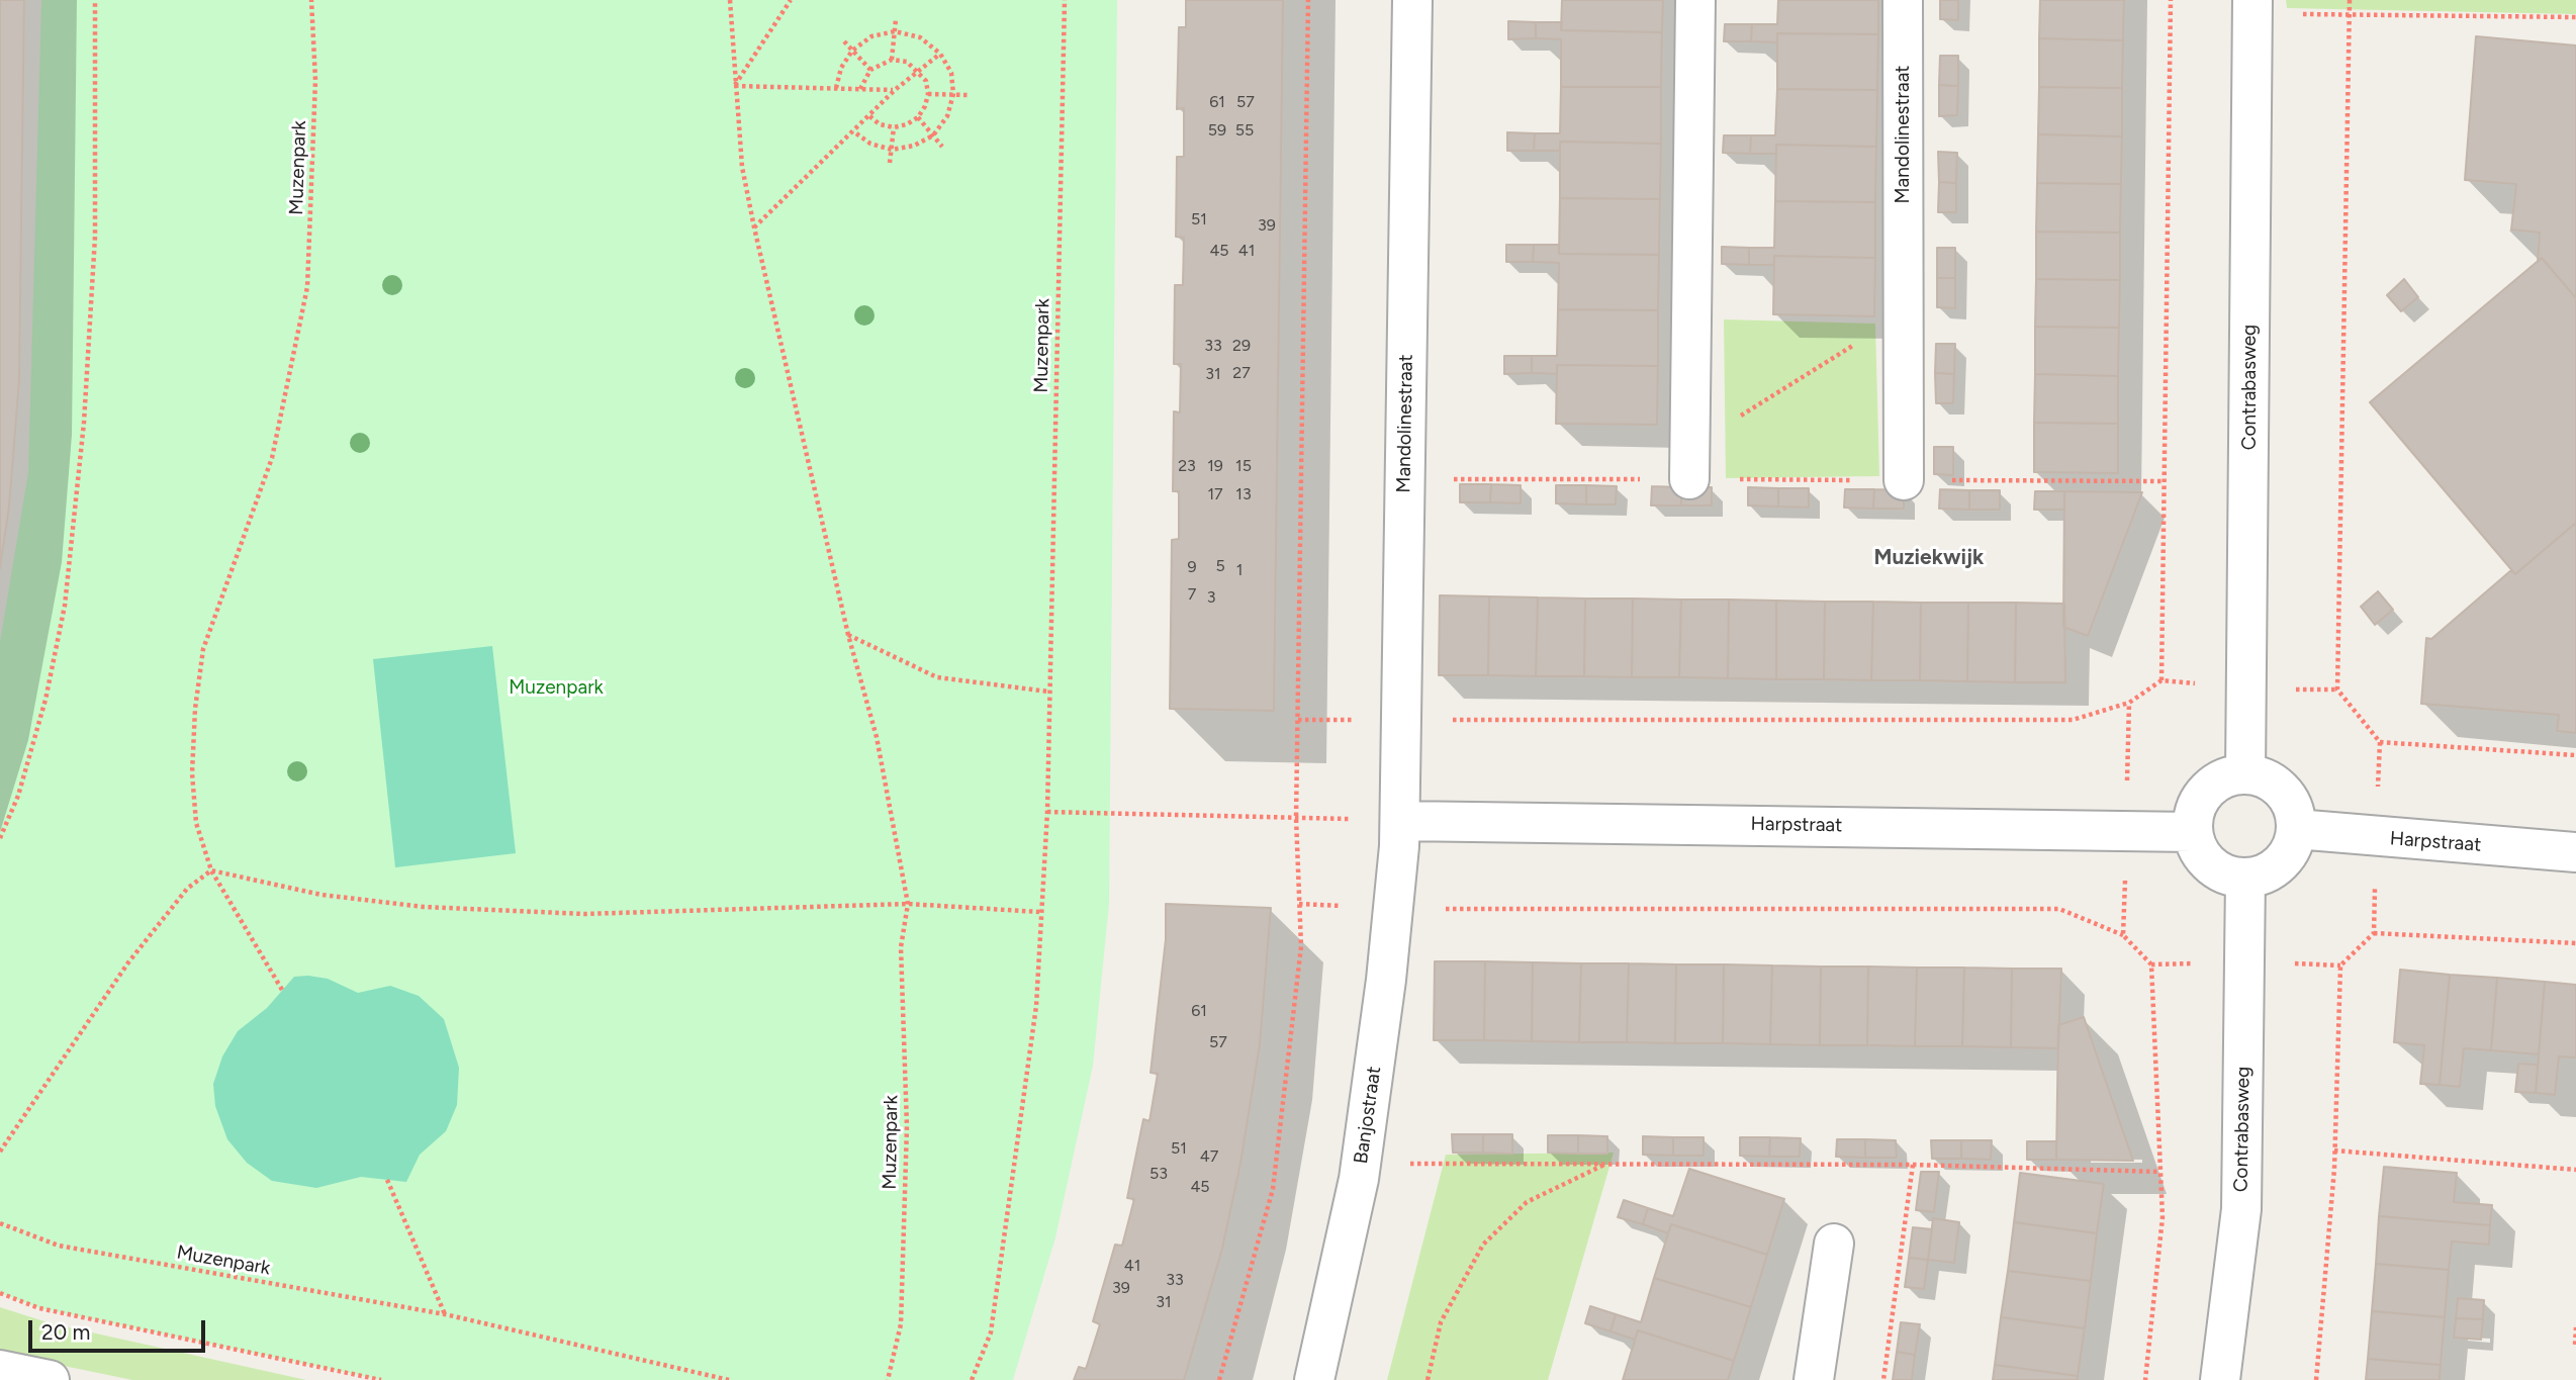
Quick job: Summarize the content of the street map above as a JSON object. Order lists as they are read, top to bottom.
{
  "streets": {
    "street": [
      "Mandolinestraat",
      "Contrabasweg",
      "Harpstraat",
      "Banjostraat"
    ],
    "path": ["Muzenpark"]
  },
  "crossings": [
    ["Mandolinestraat", "Harpstraat"],
    ["Mandolinestraat", "Banjostraat"],
    ["Contrabasweg", "Harpstraat"],
    ["Harpstraat", "Banjostraat"]
  ],
  "districts": ["Muziekwijk"],
  "parks": ["Muzenpark"],
  "house_numbers": [
    "61",
    "57",
    "59",
    "55",
    "51",
    "39",
    "45",
    "41",
    "33",
    "29",
    "27",
    "31",
    "23",
    "19",
    "15",
    "17",
    "13",
    "5",
    "9",
    "1",
    "7",
    "3",
    "61",
    "57",
    "51",
    "47",
    "53",
    "45",
    "41",
    "33",
    "39",
    "31"
  ],
  "scale_bar": "20 m"
}
